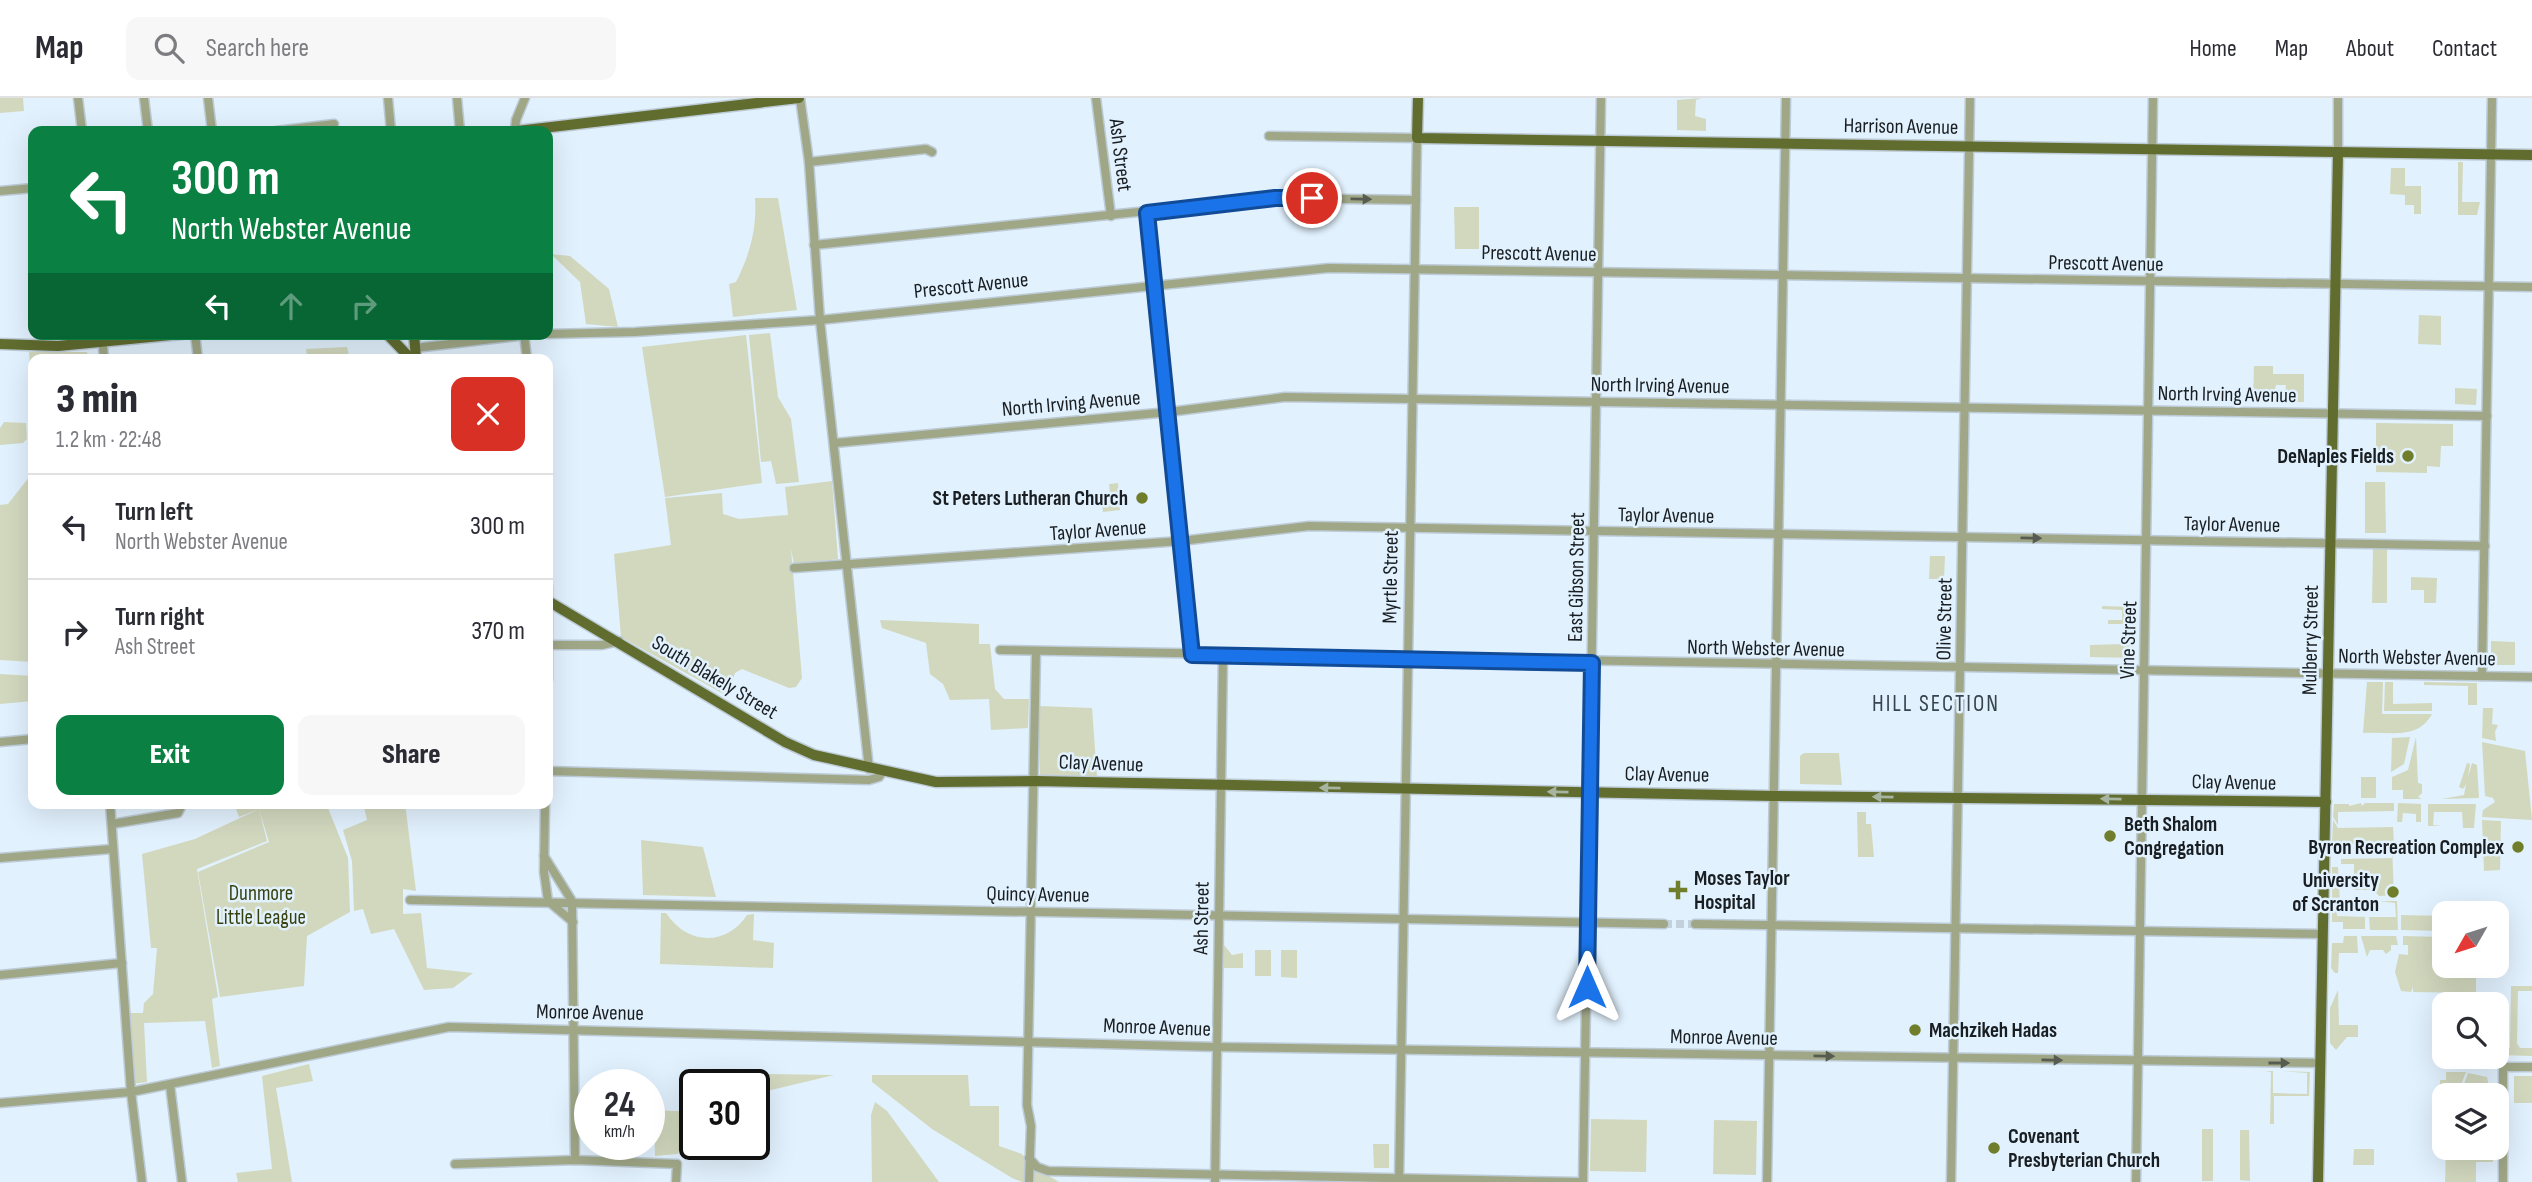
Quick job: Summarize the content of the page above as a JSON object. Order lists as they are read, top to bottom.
{
  "streets": {
    "main road": [
      "Harrison Avenue",
      "Myrtle Street",
      "Mulberry Street",
      "South Blakely Street",
      "Clay Avenue"
    ],
    "street": [
      "Ash Street",
      "Prescott Avenue",
      "North Irving Avenue",
      "Taylor Avenue",
      "East Gibson Street",
      "Olive Street",
      "Vine Street",
      "North Webster Avenue",
      "Quincy Avenue",
      "Monroe Avenue"
    ]
  },
  "crossings": [
    ["Harrison Avenue", "Myrtle Street"],
    ["Harrison Avenue", "East Gibson Street"],
    ["Harrison Avenue", "Olive Street"],
    ["Harrison Avenue", "Vine Street"],
    ["Harrison Avenue", "Mulberry Street"],
    ["Ash Street", "Prescott Avenue"],
    ["Ash Street", "North Irving Avenue"],
    ["Ash Street", "Taylor Avenue"],
    ["Ash Street", "North Webster Avenue"],
    ["Ash Street", "Clay Avenue"],
    ["Ash Street", "Quincy Avenue"],
    ["Ash Street", "Monroe Avenue"],
    ["Prescott Avenue", "Myrtle Street"],
    ["Prescott Avenue", "East Gibson Street"],
    ["Prescott Avenue", "Olive Street"],
    ["Prescott Avenue", "Vine Street"],
    ["Prescott Avenue", "Mulberry Street"],
    ["North Irving Avenue", "Myrtle Street"],
    ["North Irving Avenue", "East Gibson Street"],
    ["North Irving Avenue", "Olive Street"],
    ["North Irving Avenue", "Vine Street"],
    ["North Irving Avenue", "Mulberry Street"],
    ["Taylor Avenue", "Myrtle Street"],
    ["Taylor Avenue", "East Gibson Street"],
    ["Taylor Avenue", "Olive Street"],
    ["Taylor Avenue", "Vine Street"],
    ["Taylor Avenue", "Mulberry Street"],
    ["Myrtle Street", "North Webster Avenue"],
    ["Myrtle Street", "Clay Avenue"],
    ["Myrtle Street", "Quincy Avenue"],
    ["Myrtle Street", "Monroe Avenue"],
    ["East Gibson Street", "North Webster Avenue"],
    ["East Gibson Street", "Clay Avenue"],
    ["East Gibson Street", "Quincy Avenue"],
    ["East Gibson Street", "Monroe Avenue"],
    ["Olive Street", "North Webster Avenue"],
    ["Olive Street", "Clay Avenue"],
    ["Olive Street", "Monroe Avenue"],
    ["Vine Street", "North Webster Avenue"],
    ["Vine Street", "Clay Avenue"],
    ["Vine Street", "Monroe Avenue"],
    ["Mulberry Street", "North Webster Avenue"],
    ["Mulberry Street", "Clay Avenue"],
    ["Mulberry Street", "Monroe Avenue"],
    ["South Blakely Street", "Clay Avenue"]
  ],
  "one_way": ["Clay Avenue"],
  "districts": ["HILL SECTION"],
  "parks": ["Dunmore Little League"],
  "places": {
    "other": [
      "DeNaples Fields",
      "St Peters Lutheran Church",
      "Beth Shalom Congregation",
      "Byron Recreation Complex",
      "University of Scranton",
      "Machzikeh Hadas",
      "Covenant Presbyterian Church"
    ],
    "health": ["Moses Taylor Hospital"]
  },
  "north": "bottom left",
  "page": {
    "header": "Map",
    "search": "Search here",
    "nav": [
      "Home",
      "Map",
      "About",
      "Contact"
    ],
    "turn": ["300 m", "North Webster Avenue"],
    "heading": ["3 min", "1.2 km · 22:48"],
    "list": [
      {
        "name": "Turn left",
        "note": "North Webster Avenue",
        "value": "300 m"
      },
      {
        "name": "Turn right",
        "note": "Ash Street",
        "value": "370 m"
      }
    ],
    "buttons": ["Exit", "Share"],
    "speed": "24 km/h",
    "limit": "30"
  }
}
